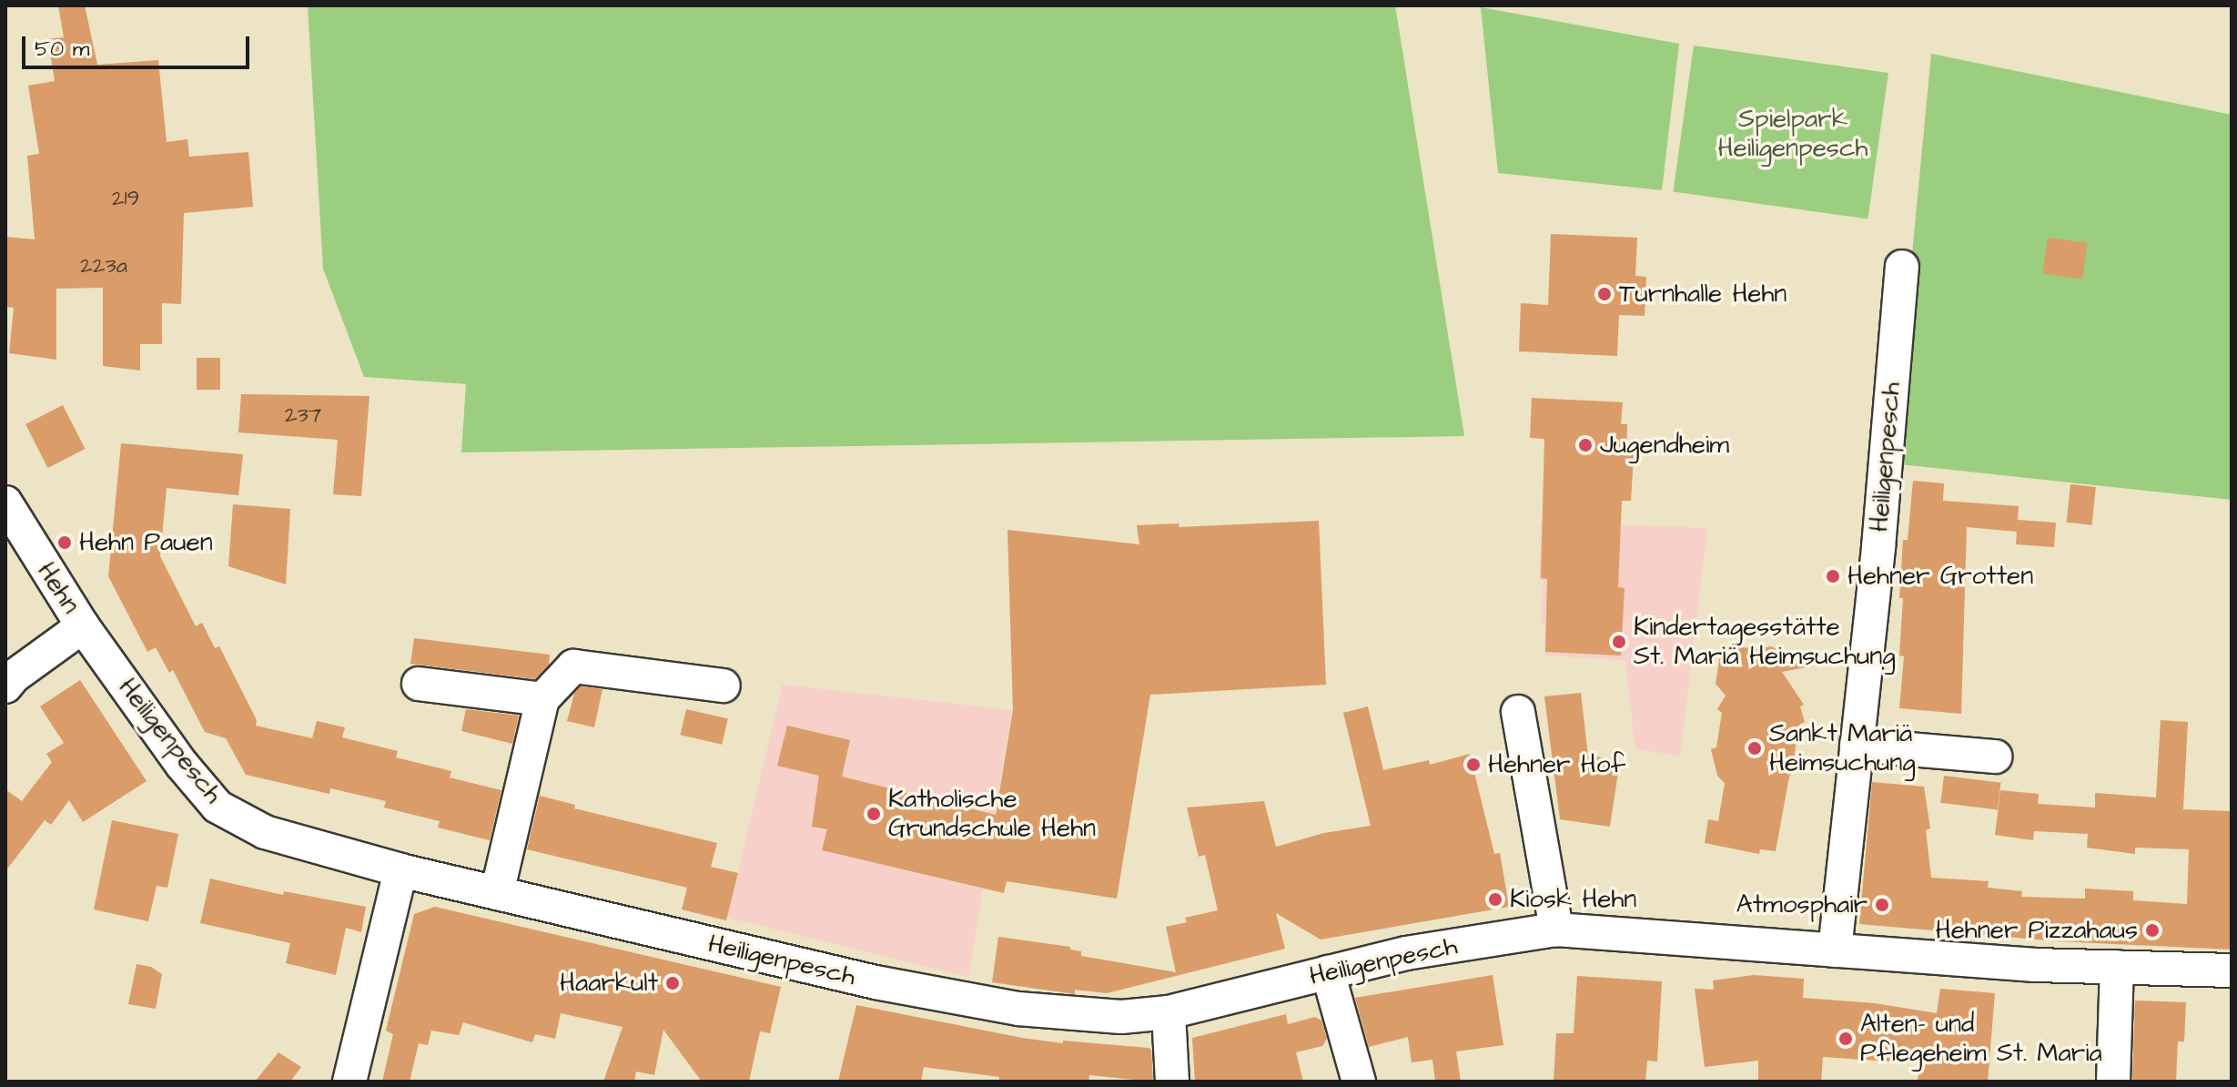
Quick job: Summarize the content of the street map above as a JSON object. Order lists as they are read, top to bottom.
{
  "streets": {
    "street": ["Heiligenpesch", "Hehn"]
  },
  "crossings": [
    ["Heiligenpesch", "Hehn"]
  ],
  "parks": ["Spielpark Heiligenpesch"],
  "places": [
    "Turnhalle Hehn",
    "Jugendheim",
    "Hehn Pauen",
    "Hehner Grotten",
    "Kindertagesstätte St. Mariä Heimsuchung",
    "Sankt Mariä Heimsuchung",
    "Hehner Hof",
    "Katholische Grundschule Hehn",
    "Kiosk Hehn",
    "Atmosphair",
    "Hehner Pizzahaus",
    "Haarkult",
    "Alten- und Pflegeheim St. Maria"
  ],
  "house_numbers": ["219", "223a", "237"],
  "scale_bar": "50 m"
}
